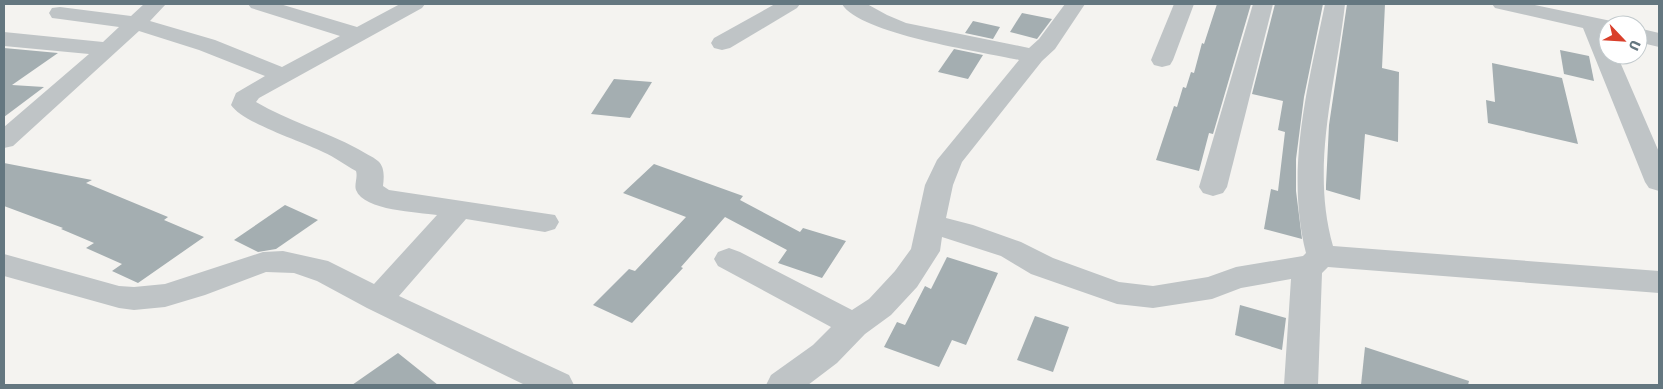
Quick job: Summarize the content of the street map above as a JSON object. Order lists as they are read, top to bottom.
{
  "north": "bottom right"
}
